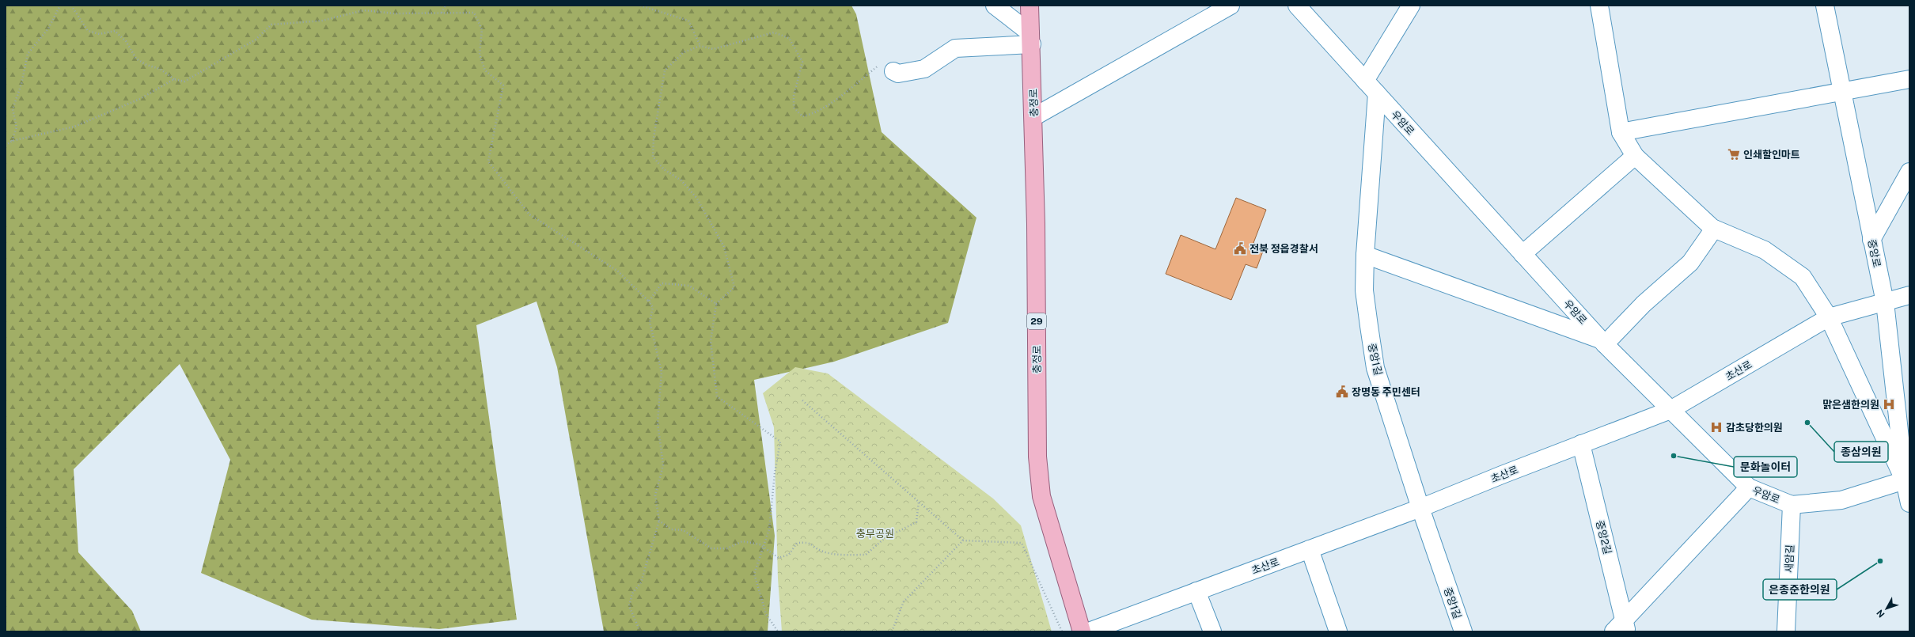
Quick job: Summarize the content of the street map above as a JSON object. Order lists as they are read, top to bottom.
{
  "streets": {
    "main road": ["충정로", "29"],
    "street": [
      "우암로",
      "중앙로",
      "중앙1길",
      "초산로",
      "중앙2길",
      "새암길"
    ]
  },
  "crossings": [
    ["우암로", "중앙로"],
    ["우암로", "중앙1길"],
    ["우암로", "초산로"],
    ["우암로", "새암길"],
    ["중앙로", "초산로"],
    ["중앙1길", "초산로"],
    ["초산로", "중앙2길"]
  ],
  "parks": ["충무공원"],
  "places": {
    "supermarket": ["인쇄할인마트"],
    "public building": ["전북 정읍경찰서", "장명동 주민센터"],
    "hospital": ["맑은샘한의원", "감초당한의원"],
    "other": ["종삼의원", "문화놀이터", "은종준한의원"]
  },
  "north": "bottom left"
}
